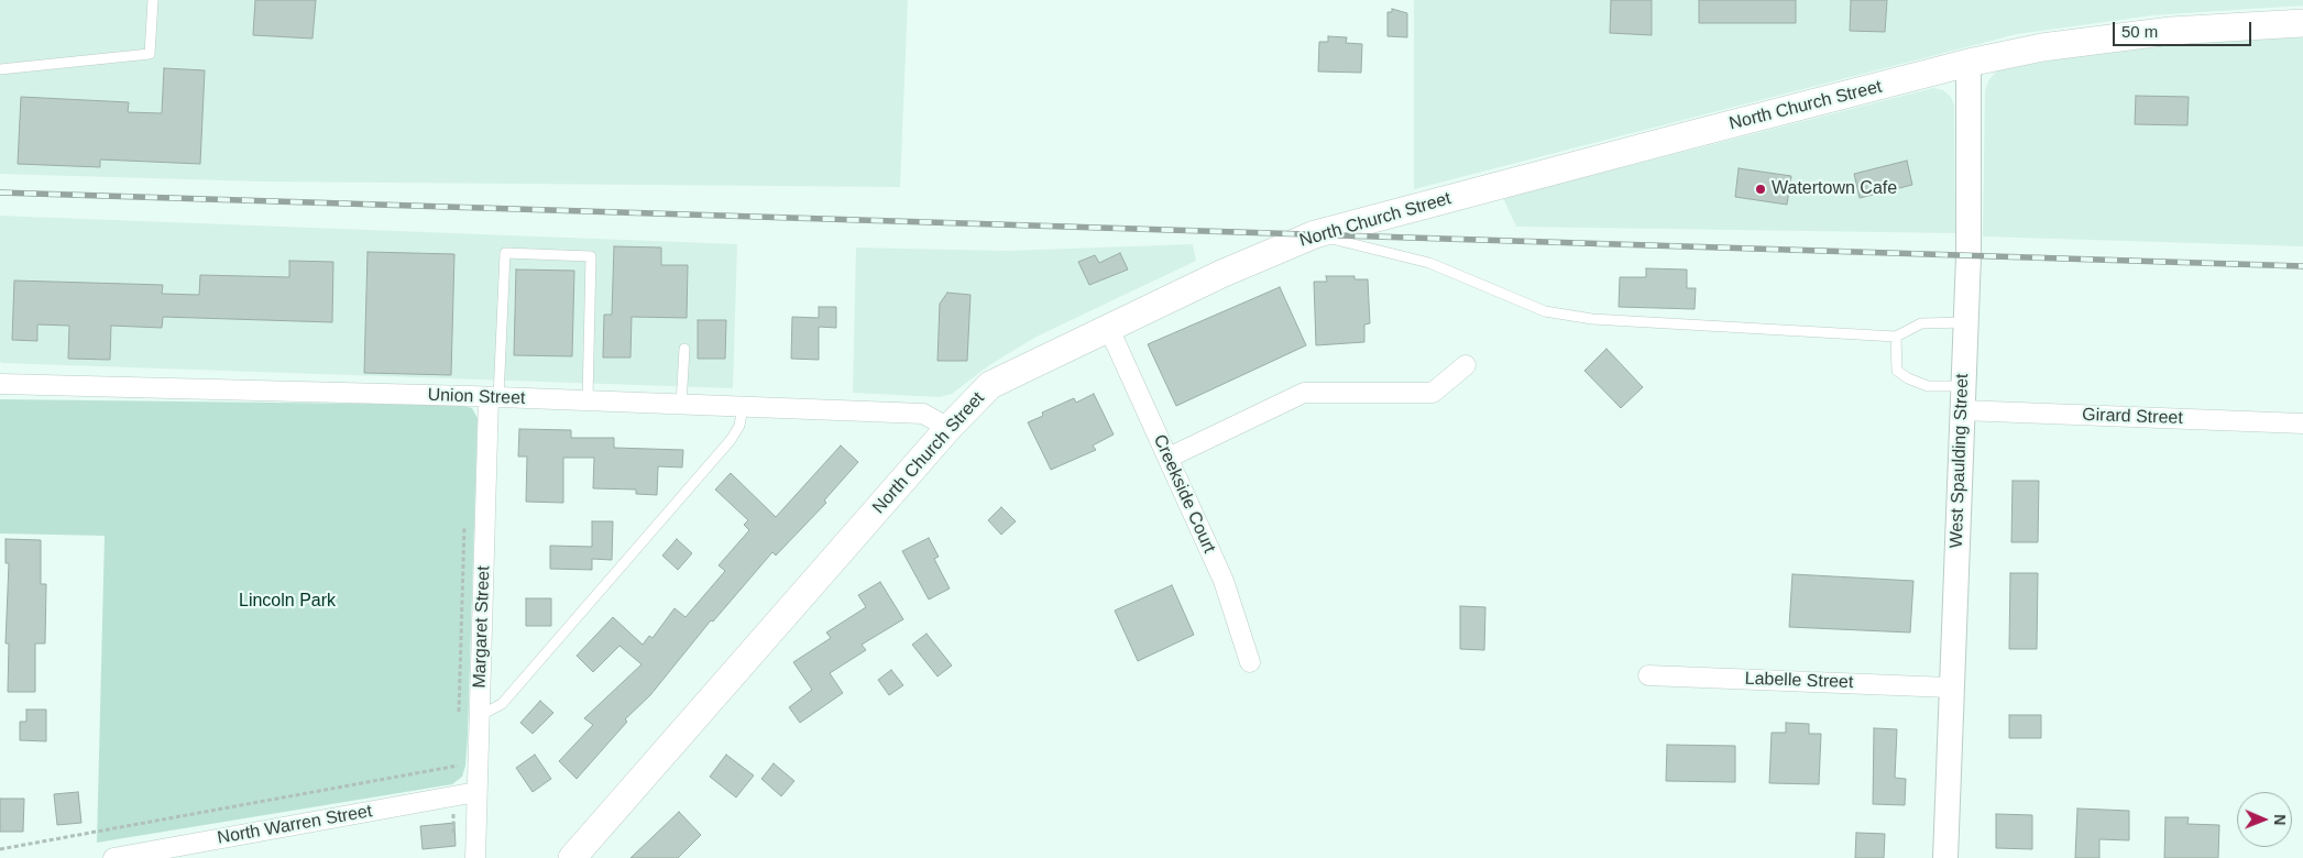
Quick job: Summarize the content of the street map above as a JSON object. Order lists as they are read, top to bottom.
{
  "streets": {
    "main road": ["North Church Street"],
    "street": [
      "Union Street",
      "Girard Street",
      "West Spaulding Street",
      "Creekside Court",
      "Margaret Street",
      "Labelle Street",
      "North Warren Street"
    ]
  },
  "crossings": [
    ["North Church Street", "Union Street"],
    ["North Church Street", "West Spaulding Street"],
    ["North Church Street", "Creekside Court"],
    ["Union Street", "Margaret Street"],
    ["Girard Street", "West Spaulding Street"],
    ["West Spaulding Street", "Labelle Street"],
    ["Margaret Street", "North Warren Street"]
  ],
  "parks": ["Lincoln Park"],
  "places": ["Watertown Cafe"],
  "scale_bar": "50 m",
  "north": "right"
}
